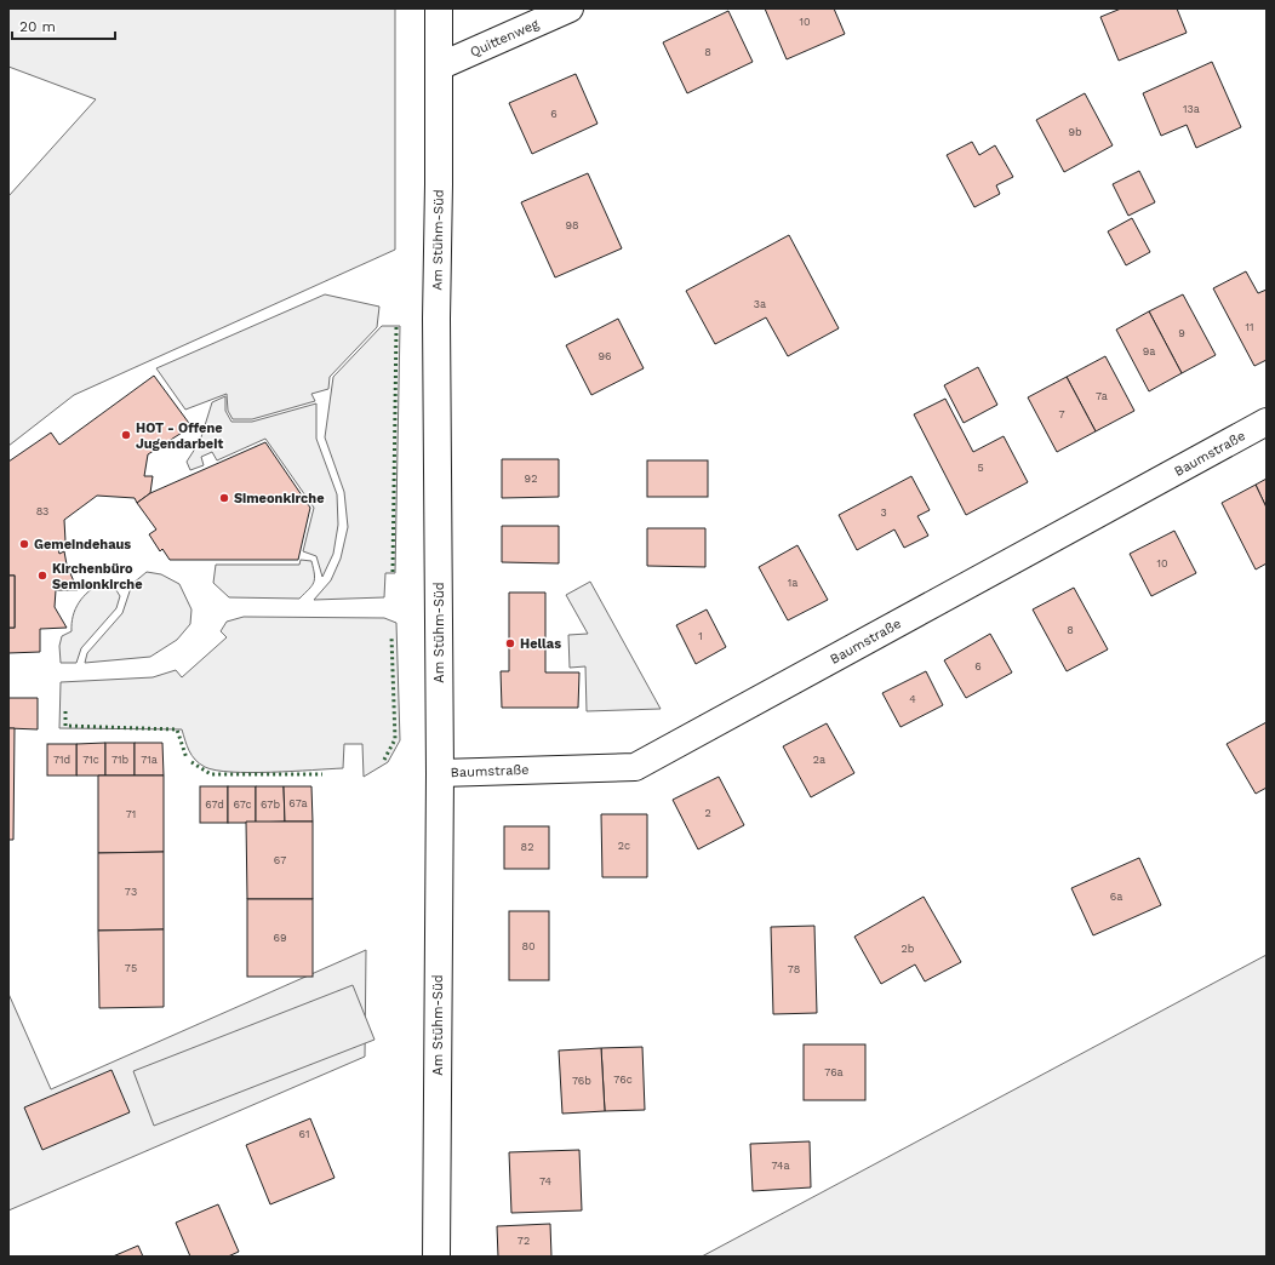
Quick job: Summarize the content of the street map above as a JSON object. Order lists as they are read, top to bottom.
{
  "streets": {
    "street": ["Quittenweg", "Am Stühm-Süd", "Baumstraße"]
  },
  "crossings": [
    ["Quittenweg", "Am Stühm-Süd"],
    ["Am Stühm-Süd", "Baumstraße"]
  ],
  "places": [
    "HOT - Offene Jugendarbeit",
    "Simeonkirche",
    "Gemeindehaus",
    "Kirchenbüro Semionkirche",
    "Hellas"
  ],
  "house_numbers": [
    "10",
    "8",
    "13a",
    "6",
    "9b",
    "98",
    "3a",
    "11",
    "9",
    "9a",
    "96",
    "7a",
    "7",
    "5",
    "92",
    "83",
    "3",
    "10",
    "1a",
    "8",
    "1",
    "6",
    "4",
    "71d",
    "71c",
    "71b",
    "71a",
    "2a",
    "67a",
    "67d",
    "67c",
    "67b",
    "2",
    "71",
    "2c",
    "82",
    "67",
    "73",
    "6a",
    "69",
    "80",
    "2b",
    "75",
    "78",
    "76a",
    "76c",
    "76b",
    "61",
    "74a",
    "74",
    "72"
  ],
  "scale_bar": "20 m"
}
